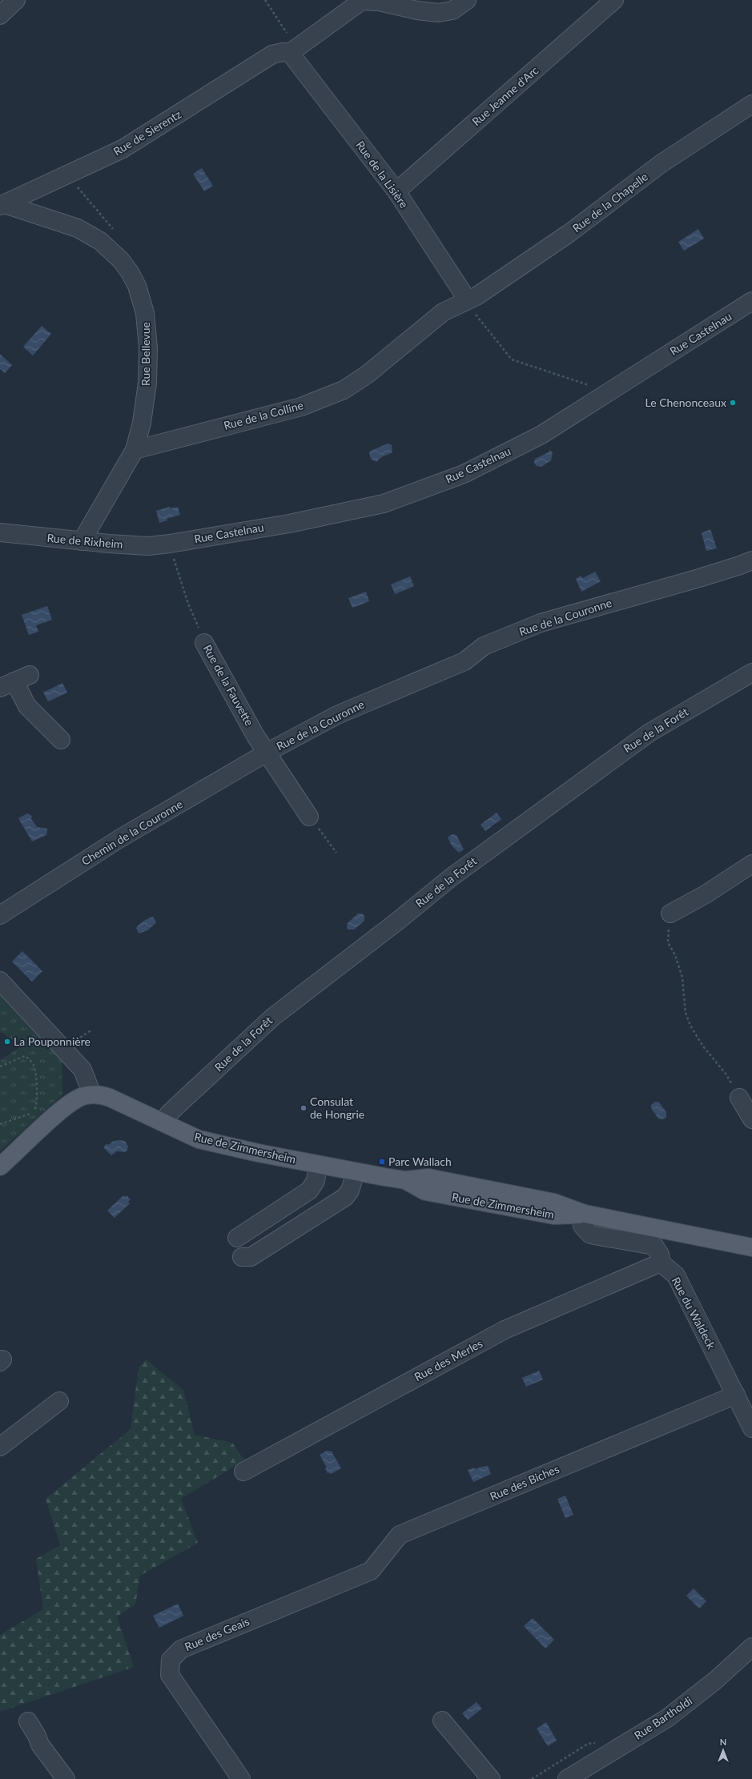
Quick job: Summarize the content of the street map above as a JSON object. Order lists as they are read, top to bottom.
{
  "streets": {
    "main road": ["Rue de Zimmersheim"],
    "street": [
      "Rue Jeanne d'Arc",
      "Rue de Sierentz",
      "Rue de la Lisière",
      "Rue de la Chapelle",
      "Rue Castelnau",
      "Rue Bellevue",
      "Rue de la Colline",
      "Rue de Rixheim",
      "Rue de la Couronne",
      "Rue de la Fauvette",
      "Rue de la Forêt",
      "Chemin de la Couronne",
      "Rue du Waldeck",
      "Rue des Merles",
      "Rue des Biches",
      "Rue des Geais",
      "Rue Bartholdi"
    ]
  },
  "crossings": [
    ["Rue Jeanne d'Arc", "Rue de la Lisière"],
    ["Rue de Sierentz", "Rue de la Lisière"],
    ["Rue de Sierentz", "Rue Bellevue"],
    ["Rue de la Lisière", "Rue de la Chapelle"],
    ["Rue de la Lisière", "Rue de la Colline"],
    ["Rue de la Chapelle", "Rue de la Colline"],
    ["Rue Castelnau", "Rue de Rixheim"],
    ["Rue Castelnau", "Rue de la Fauvette"],
    ["Rue Bellevue", "Rue de la Colline"],
    ["Rue de Rixheim", "Rue de la Fauvette"],
    ["Rue de la Couronne", "Rue de la Fauvette"],
    ["Rue de la Couronne", "Chemin de la Couronne"],
    ["Rue de la Fauvette", "Chemin de la Couronne"],
    ["Rue de la Forêt", "Rue de Zimmersheim"],
    ["Rue de Zimmersheim", "Rue du Waldeck"],
    ["Rue du Waldeck", "Rue des Merles"],
    ["Rue du Waldeck", "Rue des Biches"],
    ["Rue des Biches", "Rue des Geais"]
  ],
  "places": {
    "other": ["Le Chenonceaux", "La Pouponnière", "Consulat de Hongrie"],
    "transit": ["Parc Wallach"]
  },
  "north": "top"
}
